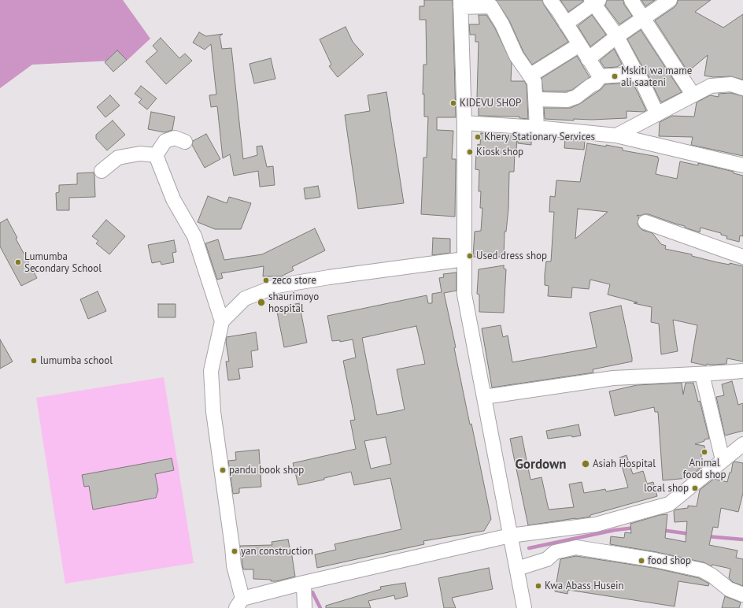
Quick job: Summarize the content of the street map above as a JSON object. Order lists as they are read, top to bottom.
{
  "districts": ["Gordown"],
  "places": [
    "Mskiti wa mame ali saateni",
    "KIDEVU SHOP",
    "Khery Stationary Services",
    "Kiosk shop",
    "Used dress shop",
    "Lumumba Secondary School",
    "zeco store",
    "shaurimoyo hospital",
    "lumumba school",
    "Animal food shop",
    "Asiah Hospital",
    "pandu book shop",
    "local shop",
    "yan construction",
    "food shop",
    "Kwa Abass Husein"
  ]
}
